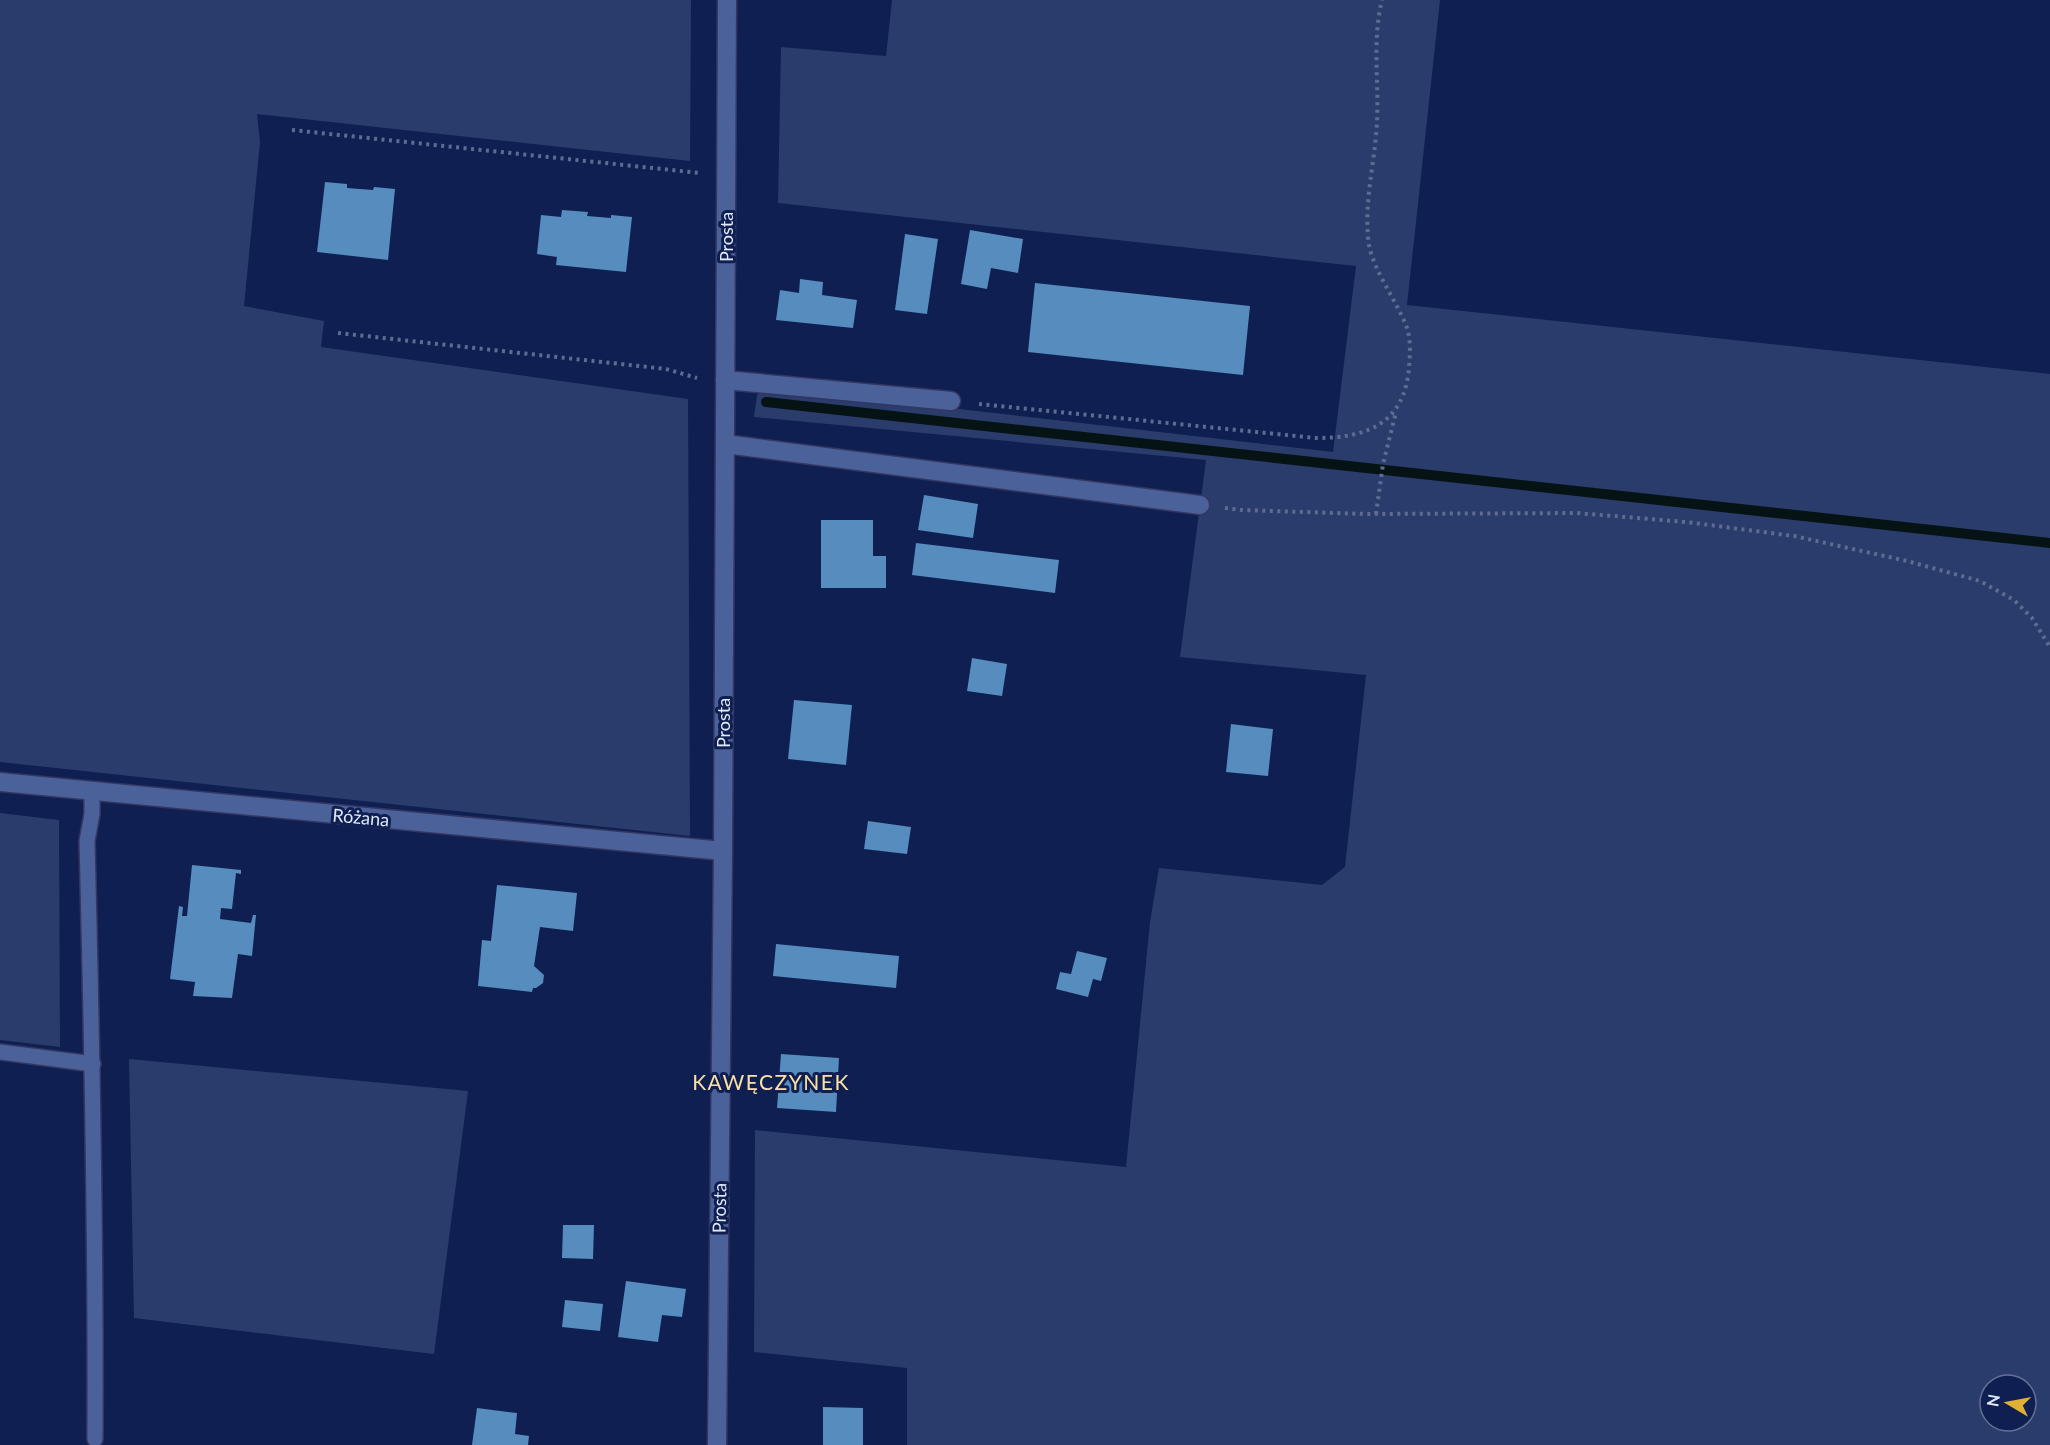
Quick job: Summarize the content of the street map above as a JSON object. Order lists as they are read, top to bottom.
{
  "streets": {
    "street": ["Prosta", "Różana"]
  },
  "crossings": [
    ["Prosta", "Różana"]
  ],
  "districts": ["KAWĘCZYNEK"],
  "north": "left"
}
